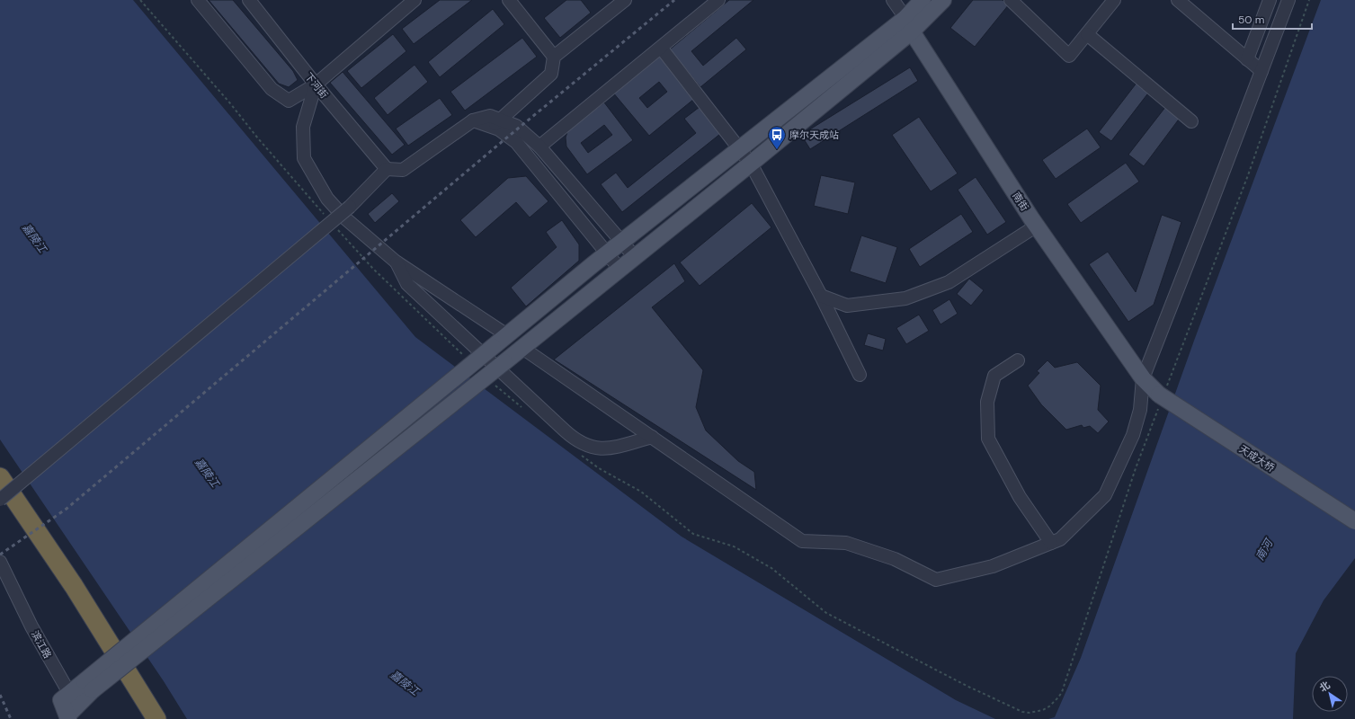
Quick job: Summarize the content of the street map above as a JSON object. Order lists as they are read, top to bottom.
{
  "streets": {
    "main road": ["南街", "天成大桥", "滨江路"],
    "street": ["下河街"]
  },
  "crossings": [
    ["南街", "天成大桥"]
  ],
  "water": ["嘉陵江", "南河"],
  "places": {
    "bus stop": ["摩尔天成站"]
  },
  "scale_bar": "50 m",
  "north": "top left"
}
